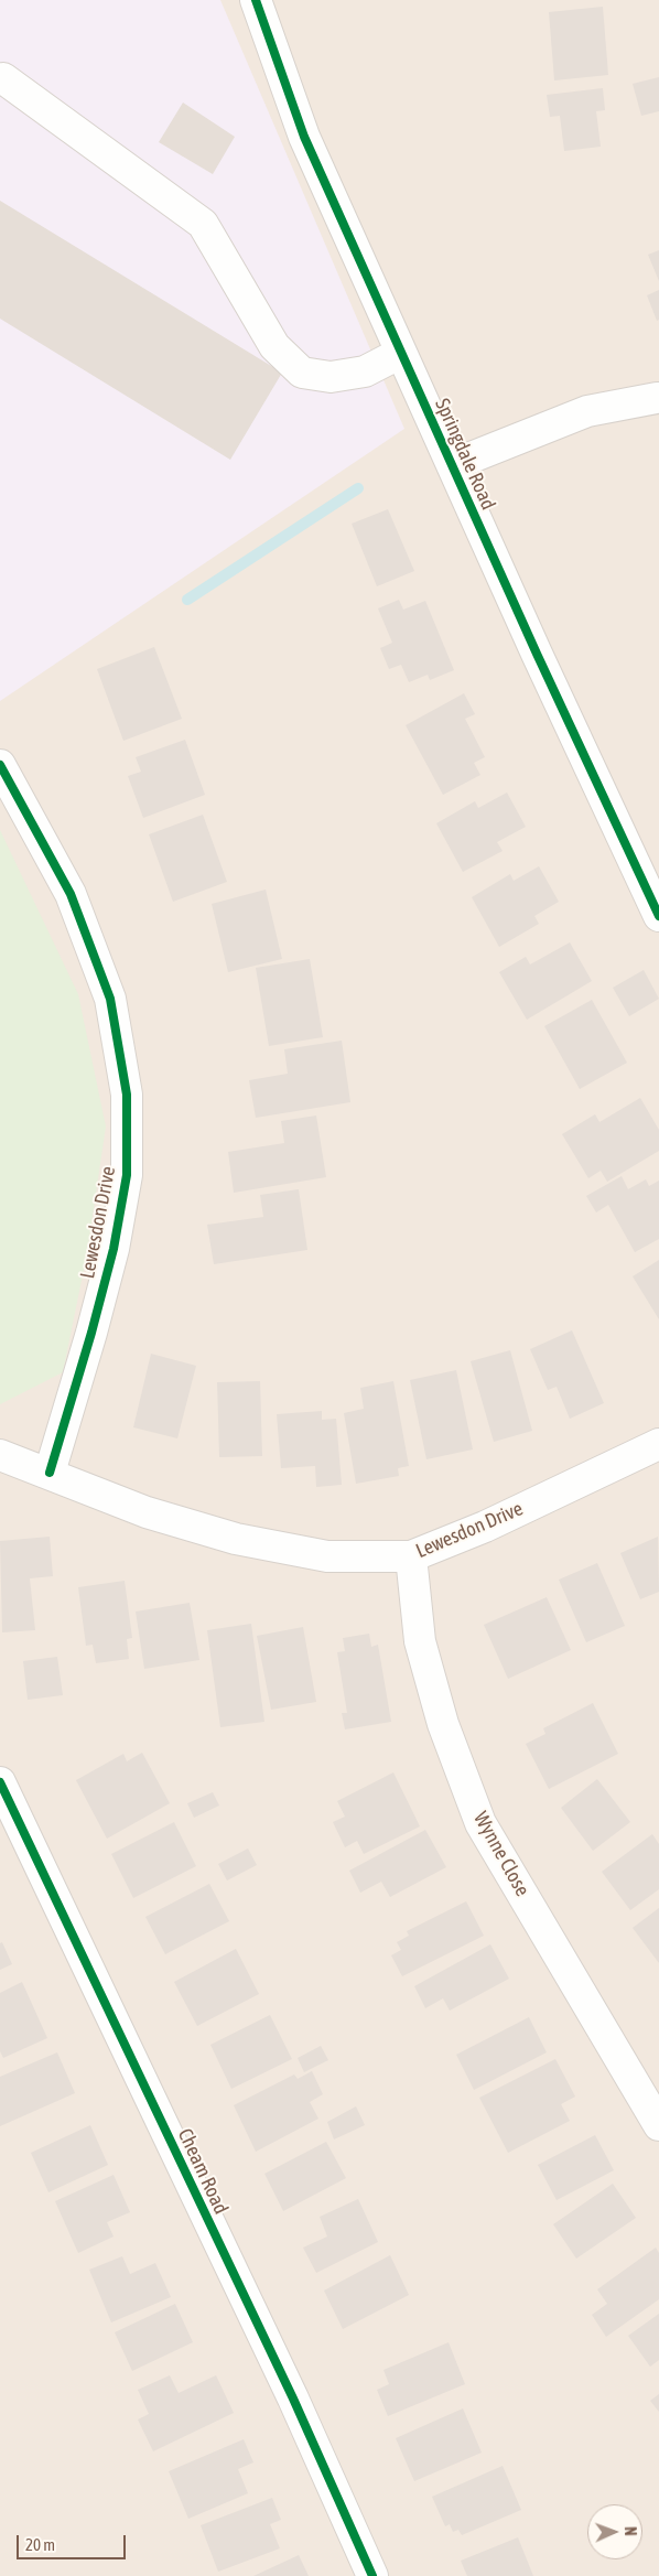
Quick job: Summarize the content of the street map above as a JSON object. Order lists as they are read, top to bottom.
{
  "streets": {
    "street": [
      "Springdale Road",
      "Lewesdon Drive",
      "Wynne Close",
      "Cheam Road"
    ]
  },
  "crossings": [
    ["Lewesdon Drive", "Wynne Close"]
  ],
  "scale_bar": "20 m",
  "north": "right"
}
